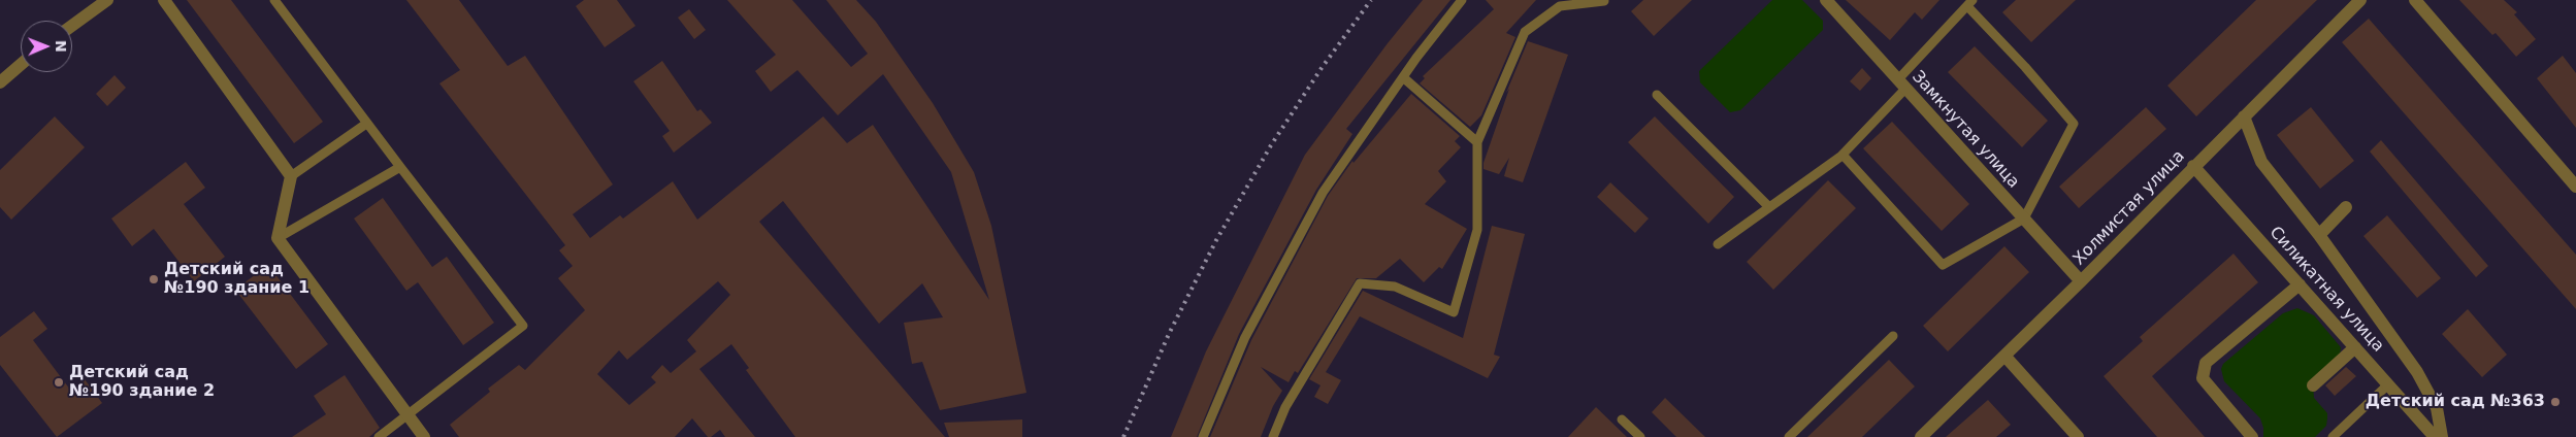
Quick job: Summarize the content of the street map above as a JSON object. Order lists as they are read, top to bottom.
{
  "streets": {
    "street": ["Замкнутая улица", "Холмистая улица", "Силикатная улица"]
  },
  "crossings": [
    ["Замкнутая улица", "Холмистая улица"],
    ["Холмистая улица", "Силикатная улица"]
  ],
  "places": ["Детский сад №190 здание 1", "Детский сад №190 здание 2", "Детский сад №363"],
  "north": "right"
}
